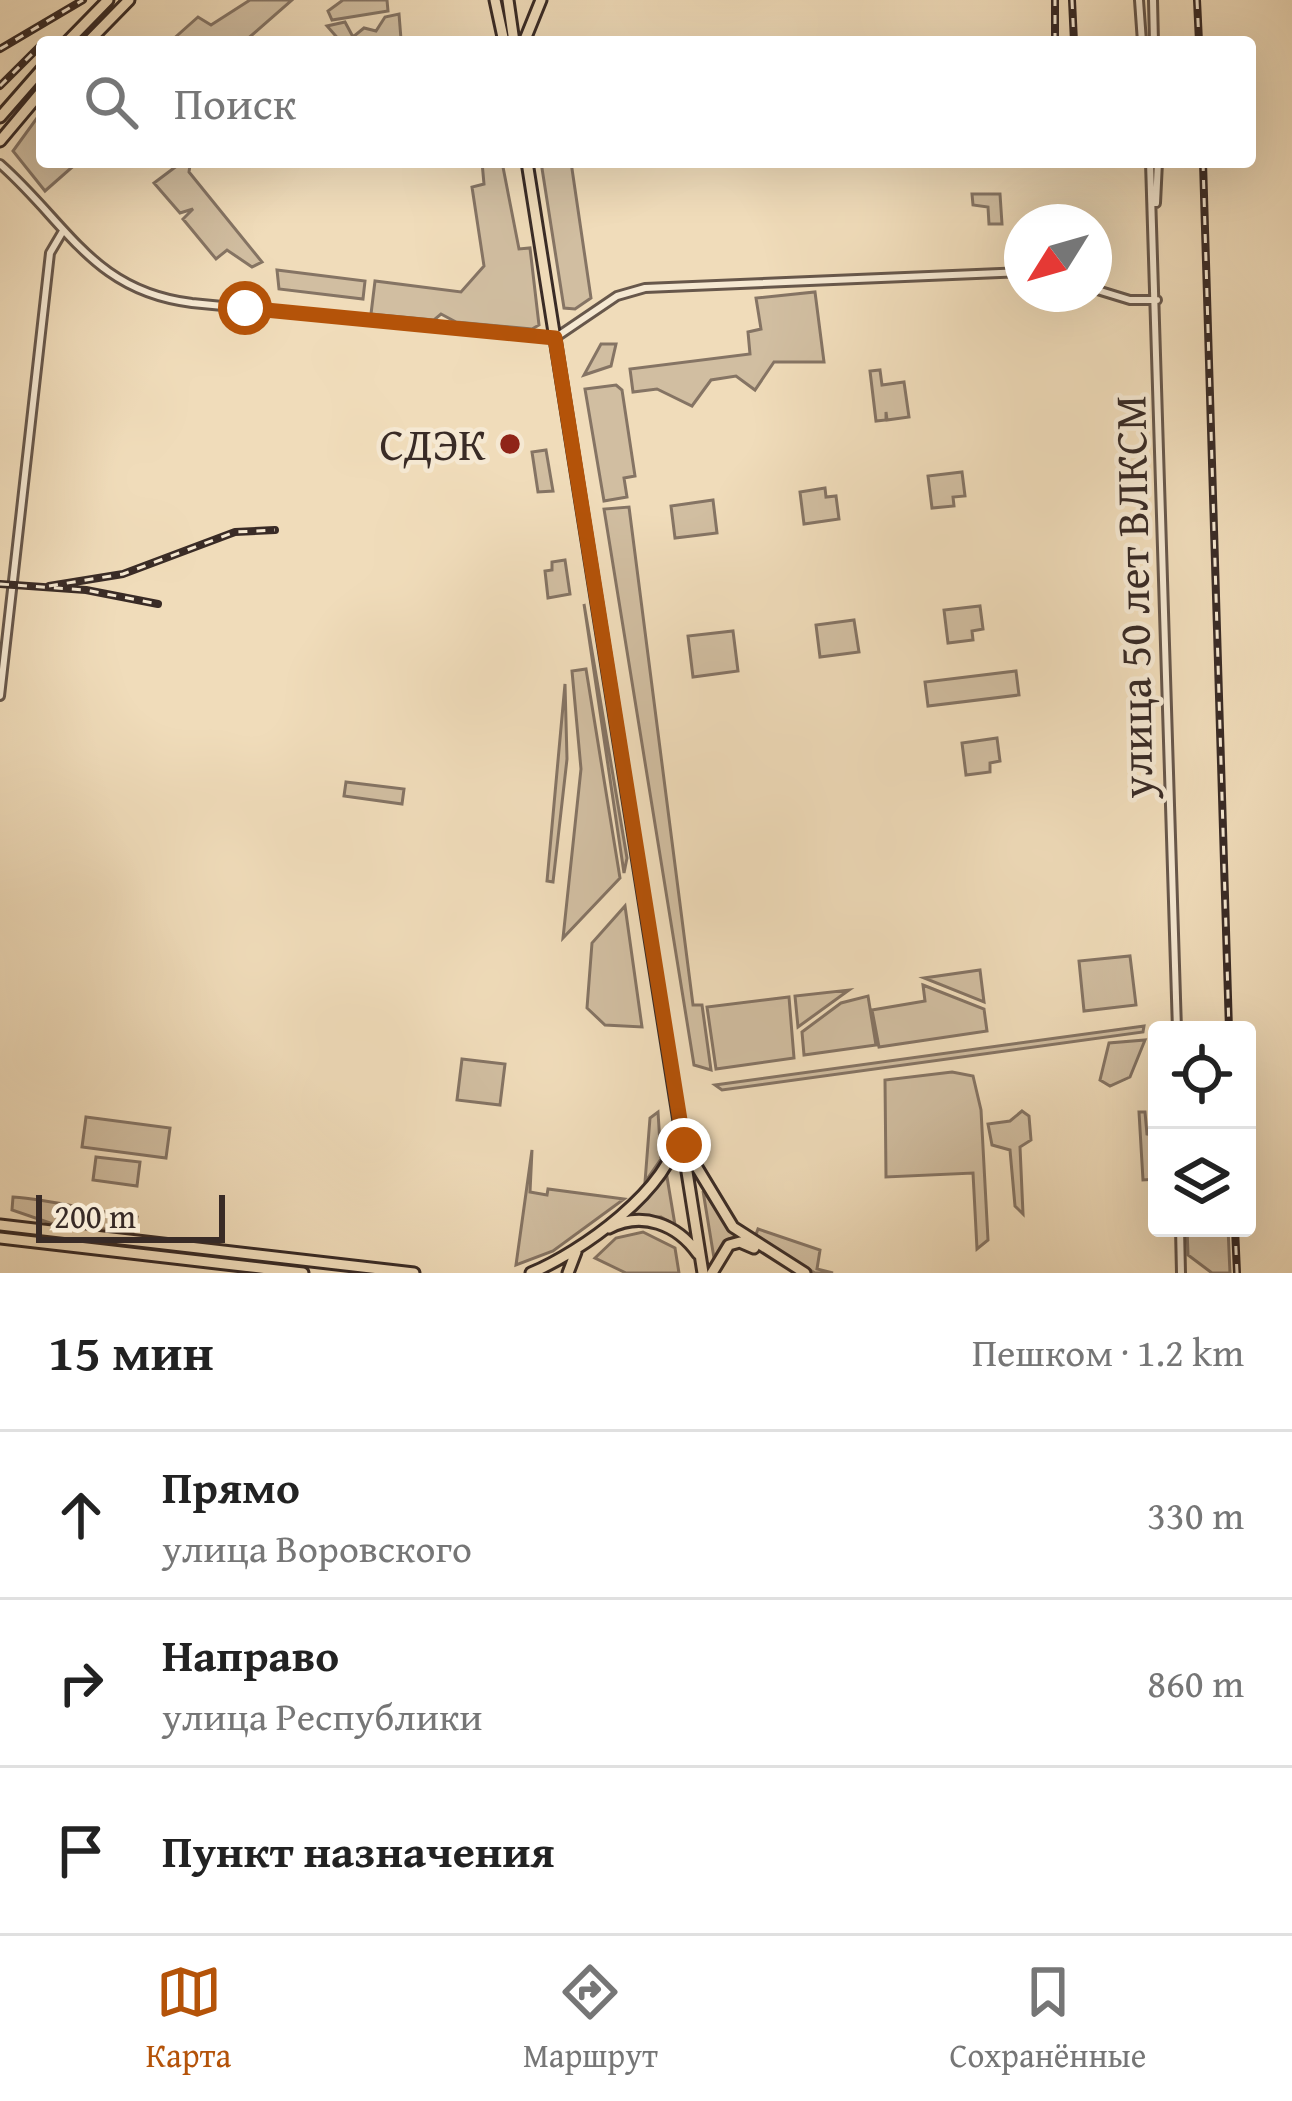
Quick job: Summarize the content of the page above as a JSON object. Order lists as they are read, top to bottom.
{
  "streets": {
    "street": ["улица 50 лет ВЛКСМ"]
  },
  "places": ["СДЭК"],
  "scale_bar": "200 m",
  "north": "bottom left",
  "page": {
    "search": "Поиск",
    "scale": "200 m",
    "heading": ["15 мин", "Пешком · 1.2 km"],
    "list": [
      ["Прямо", "улица Воровского", "330 m"],
      ["Направо", "улица Республики", "860 m"],
      "Пункт назначения"
    ],
    "nav": ["Карта", "Маршрут", "Сохранённые"]
  }
}
